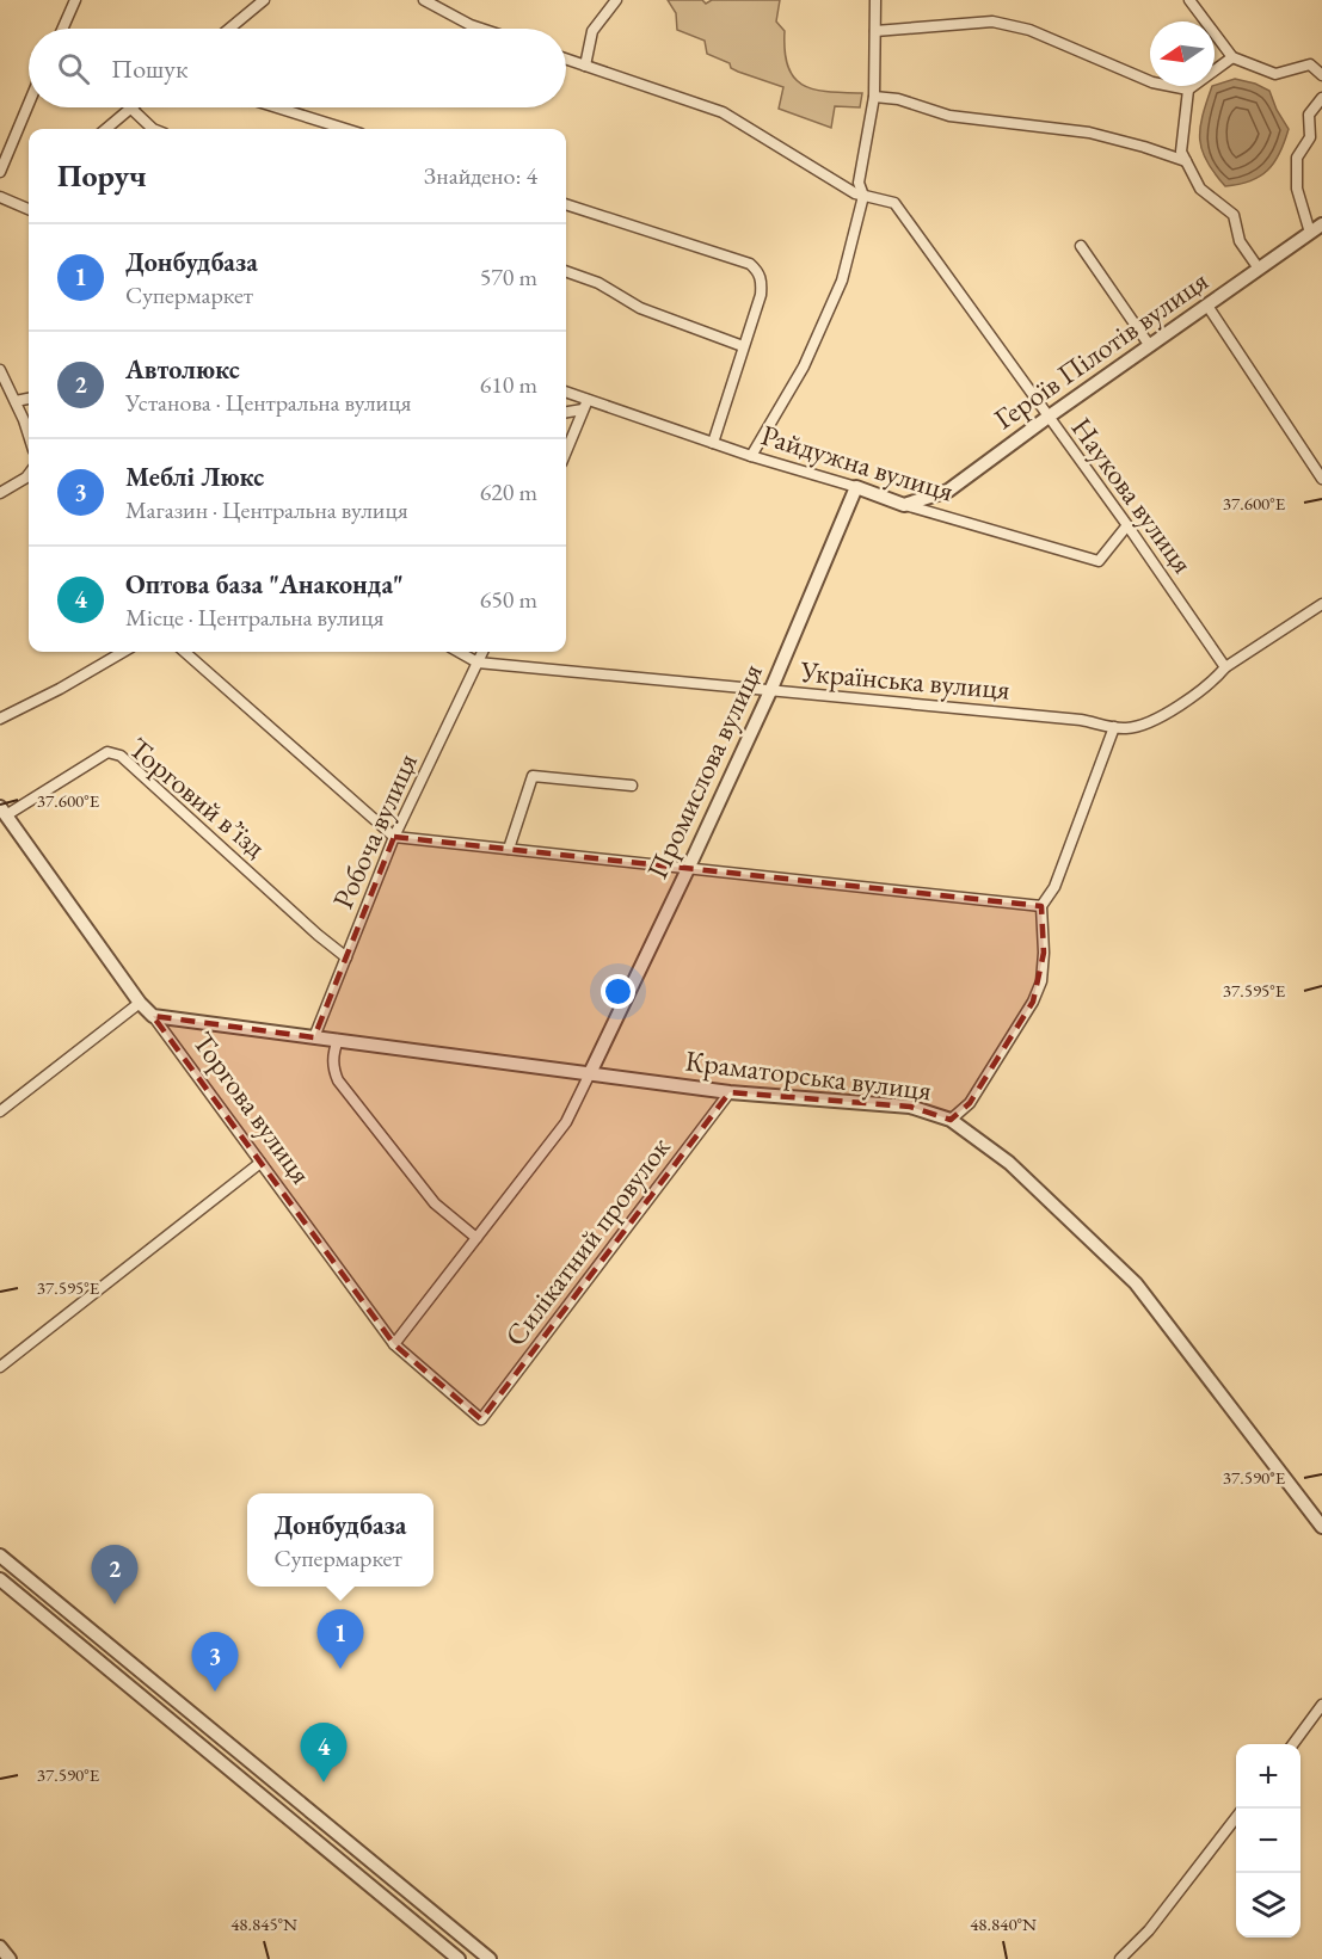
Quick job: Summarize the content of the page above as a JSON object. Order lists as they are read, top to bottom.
{
  "streets": {
    "street": [
      "Героїв Пілотів вулиця",
      "Райдужна вулиця",
      "Наукова вулиця",
      "Українська вулиця",
      "Промислова вулиця",
      "Торговий в’їзд",
      "Робоча вулиця",
      "Краматорська вулиця",
      "Торгова вулиця",
      "Силікатний провулок"
    ]
  },
  "crossings": [
    ["Героїв Пілотів вулиця", "Райдужна вулиця"],
    ["Героїв Пілотів вулиця", "Наукова вулиця"],
    ["Райдужна вулиця", "Наукова вулиця"],
    ["Райдужна вулиця", "Промислова вулиця"],
    ["Наукова вулиця", "Українська вулиця"],
    ["Українська вулиця", "Промислова вулиця"],
    ["Українська вулиця", "Робоча вулиця"],
    ["Промислова вулиця", "Краматорська вулиця"],
    ["Торговий в’їзд", "Робоча вулиця"],
    ["Торговий в’їзд", "Торгова вулиця"],
    ["Робоча вулиця", "Краматорська вулиця"],
    ["Краматорська вулиця", "Торгова вулиця"],
    ["Краматорська вулиця", "Силікатний провулок"],
    ["Торгова вулиця", "Силікатний провулок"]
  ],
  "north": "left",
  "page": {
    "search": "Пошук",
    "heading": ["Поруч", "Знайдено: 4"],
    "list": [
      {
        "mark": "1",
        "name": "Донбудбаза",
        "note": "Супермаркет",
        "value": "570 m"
      },
      {
        "mark": "2",
        "name": "Автолюкс",
        "note": "Установа · Центральна вулиця",
        "value": "610 m"
      },
      {
        "mark": "3",
        "name": "Меблі Люкс",
        "note": "Магазин · Центральна вулиця",
        "value": "620 m"
      },
      {
        "mark": "4",
        "name": "Оптова база \"Анаконда\"",
        "note": "Місце · Центральна вулиця",
        "value": "650 m"
      }
    ],
    "popup": ["Донбудбаза", "Супермаркет"],
    "pins": [
      "2",
      "1",
      "3",
      "4"
    ],
    "map_buttons": ["+", "−"]
  },
  "coordinates": [
    "37.600°E",
    "37.595°E",
    "37.590°E",
    "48.845°N",
    "48.840°N"
  ]
}
